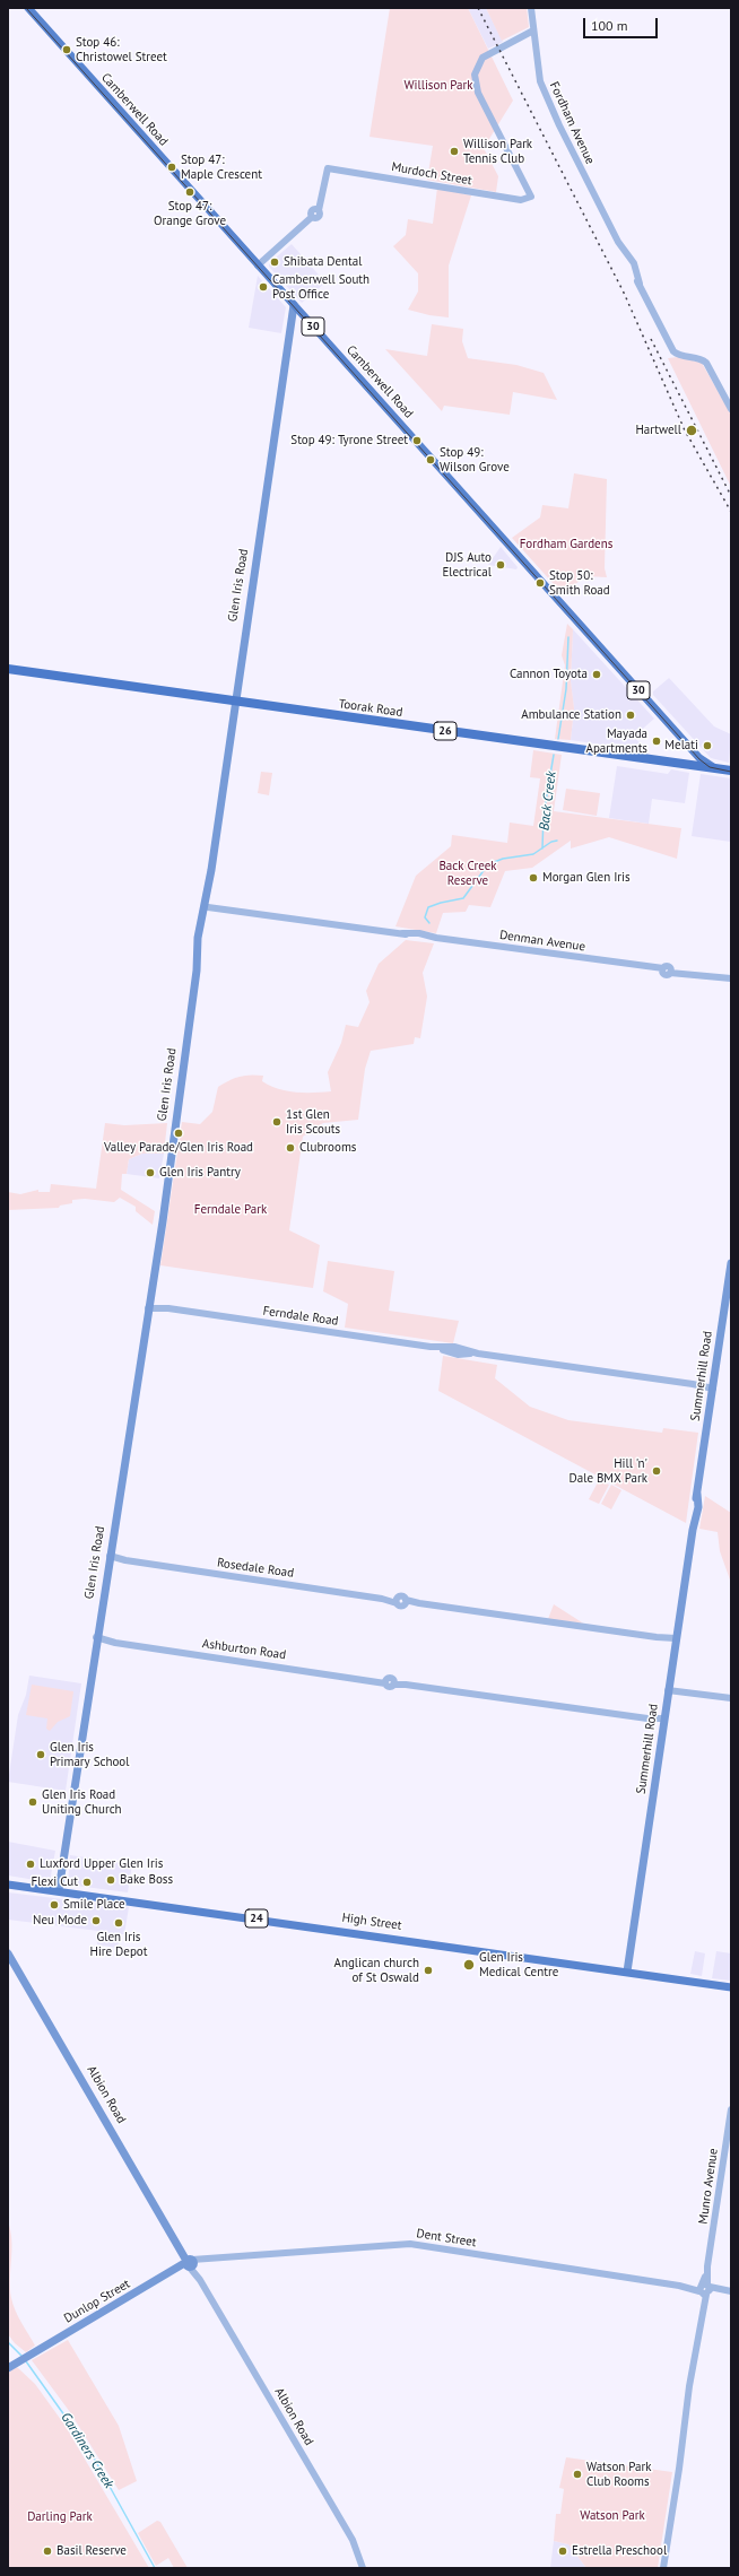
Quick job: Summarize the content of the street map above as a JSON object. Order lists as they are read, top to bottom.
{
  "streets": {
    "highway": ["Toorak Road", "26"],
    "main road": [
      "Camberwell Road",
      "30",
      "Glen Iris Road",
      "Summerhill Road",
      "24",
      "High Street",
      "Albion Road",
      "Dunlop Street"
    ],
    "street": [
      "Fordham Avenue",
      "Murdoch Street",
      "Denman Avenue",
      "Ferndale Road",
      "Rosedale Road",
      "Ashburton Road",
      "Munro Avenue",
      "Dent Street"
    ]
  },
  "crossings": [
    ["Camberwell Road", "Murdoch Street"],
    ["Camberwell Road", "Glen Iris Road"],
    ["Camberwell Road", "Toorak Road"],
    ["Fordham Avenue", "Murdoch Street"],
    ["Glen Iris Road", "Toorak Road"],
    ["Glen Iris Road", "Denman Avenue"],
    ["Glen Iris Road", "Ferndale Road"],
    ["Glen Iris Road", "Rosedale Road"],
    ["Glen Iris Road", "Ashburton Road"],
    ["Glen Iris Road", "High Street"],
    ["Ferndale Road", "Summerhill Road"],
    ["Summerhill Road", "Rosedale Road"],
    ["Summerhill Road", "Ashburton Road"],
    ["Summerhill Road", "High Street"],
    ["Albion Road", "Dent Street"],
    ["Albion Road", "Dunlop Street"],
    ["Munro Avenue", "Dent Street"],
    ["Dent Street", "Dunlop Street"]
  ],
  "water": ["Back Creek", "Gardiners Creek"],
  "parks": [
    "Willison Park",
    "Fordham Gardens",
    "Back Creek Reserve",
    "Ferndale Park",
    "Watson Park",
    "Darling Park"
  ],
  "places": [
    "Stop 46: Christowel Street",
    "Willison Park Tennis Club",
    "Stop 47: Maple Crescent",
    "Stop 47: Orange Grove",
    "Shibata Dental",
    "Camberwell South Post Office",
    "Hartwell",
    "Stop 49: Tyrone Street",
    "Stop 49: Wilson Grove",
    "DJS Auto Electrical",
    "Stop 50: Smith Road",
    "Cannon Toyota",
    "Ambulance Station",
    "Mayada Apartments",
    "Melati",
    "Morgan Glen Iris",
    "1st Glen Iris Scouts",
    "Valley Parade/Glen Iris Road",
    "Clubrooms",
    "Glen Iris Pantry",
    "Hill 'n' Dale BMX Park",
    "Glen Iris Primary School",
    "Glen Iris Road Uniting Church",
    "Luxford Upper Glen Iris",
    "Bake Boss",
    "Flexi Cut",
    "Smile Place",
    "Neu Mode",
    "Glen Iris Hire Depot",
    "Glen Iris Medical Centre",
    "Anglican church of St Oswald",
    "Watson Park Club Rooms",
    "Basil Reserve",
    "Estrella Preschool"
  ],
  "scale_bar": "100 m"
}
